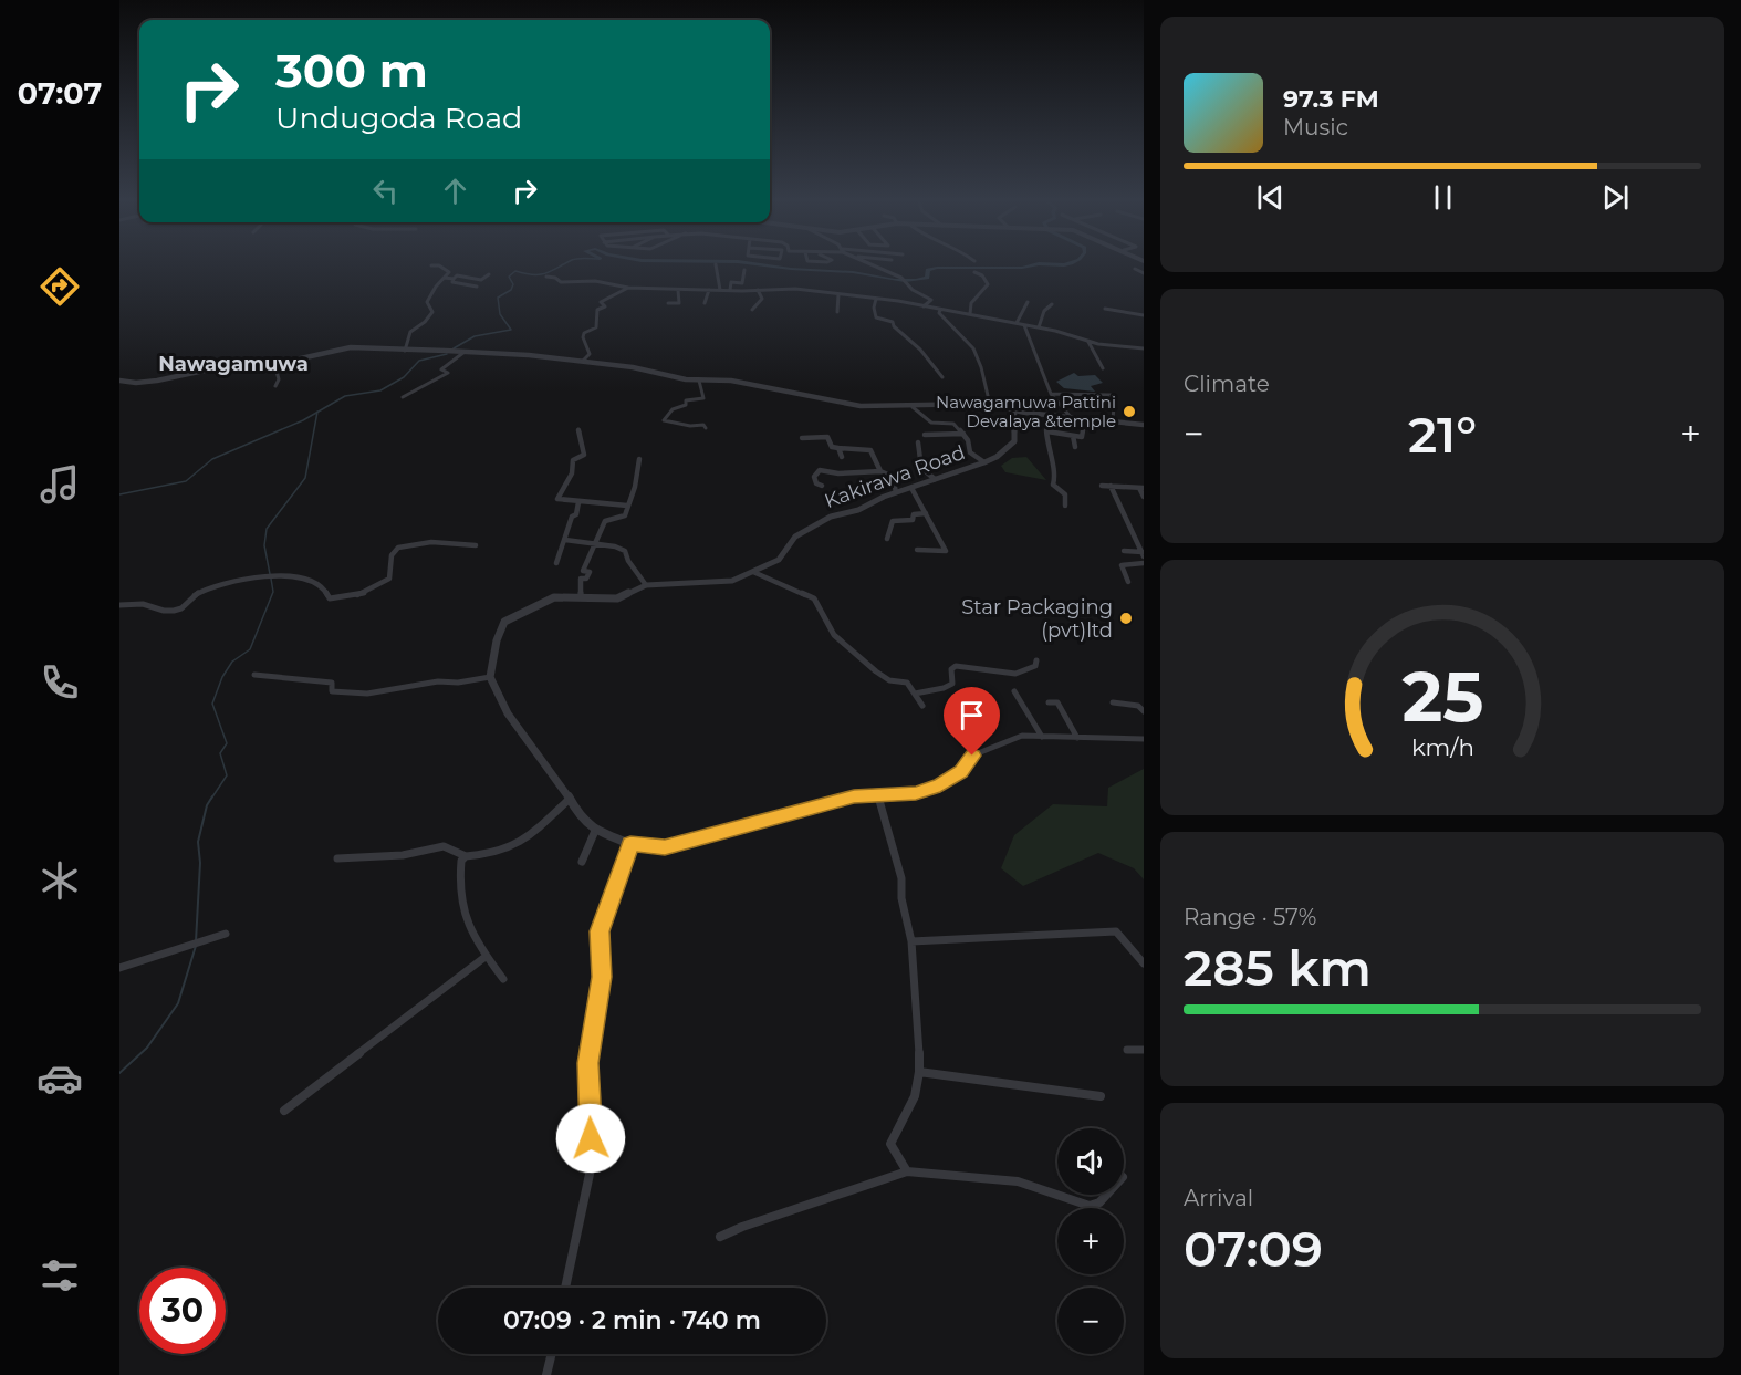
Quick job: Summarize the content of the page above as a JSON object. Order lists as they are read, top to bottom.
{
  "streets": {
    "street": ["Kakirawa Road"]
  },
  "districts": ["Nawagamuwa"],
  "places": ["Nawagamuwa Pattini Devalaya &temple", "Star Packaging (pvt)ltd"],
  "page": {
    "tabs": "07:07",
    "turn": ["300 m", "Undugoda Road"],
    "song": ["97.3 FM", "Music"],
    "tile": [
      "Climate",
      ["Range · 57%", "285 km"],
      ["Arrival", "07:09"]
    ],
    "heat": ["−", "21°", "+"],
    "map_buttons": ["+", "−"],
    "limit": "30",
    "trip": "07:09 · 2 min · 740 m",
    "gauge": ["25", "km/h"]
  }
}
